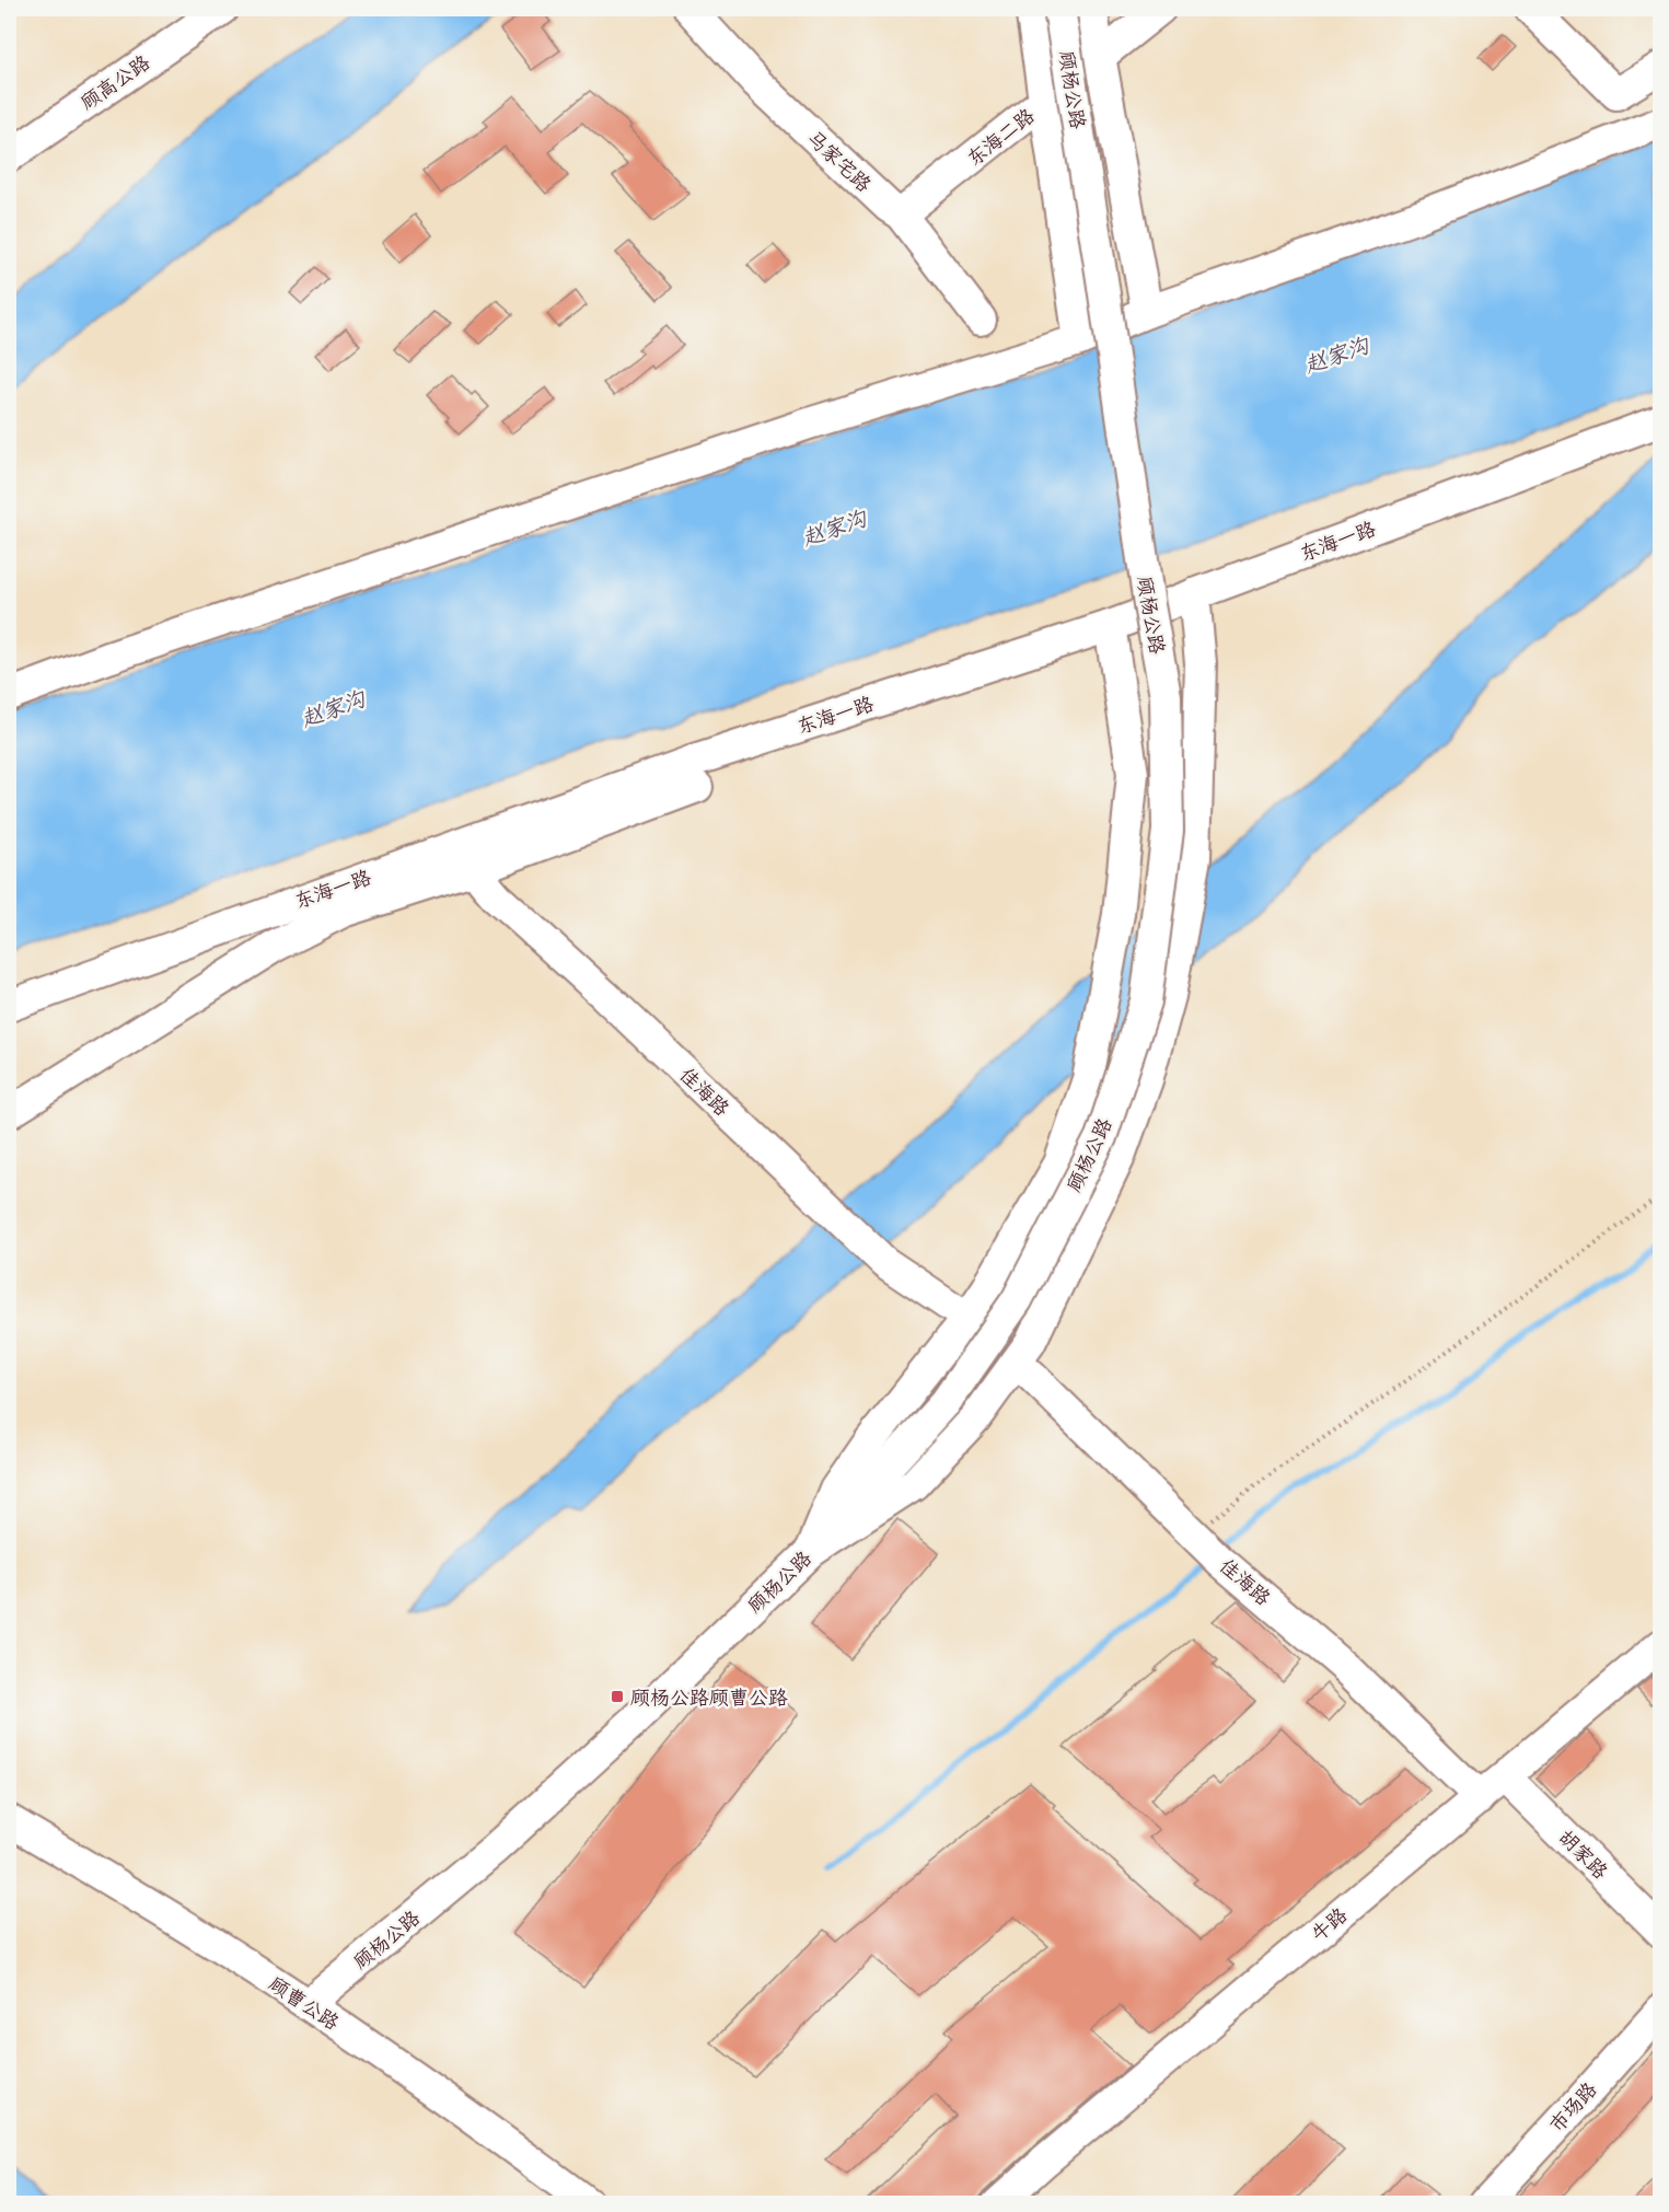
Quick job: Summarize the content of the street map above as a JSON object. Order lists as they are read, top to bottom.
{
  "streets": {
    "street": [
      "顾高公路",
      "顾杨公路",
      "东海二路",
      "马家宅路",
      "东海一路",
      "佳海路",
      "胡家路",
      "牛路",
      "顾曹公路",
      "市场路"
    ]
  },
  "crossings": [
    ["顾杨公路", "顾曹公路"],
    ["东海二路", "马家宅路"],
    ["东海一路", "佳海路"],
    ["佳海路", "牛路"],
    ["胡家路", "牛路"]
  ],
  "water": ["赵家沟"],
  "places": {
    "transit": ["顾杨公路顾曹公路"]
  }
}
